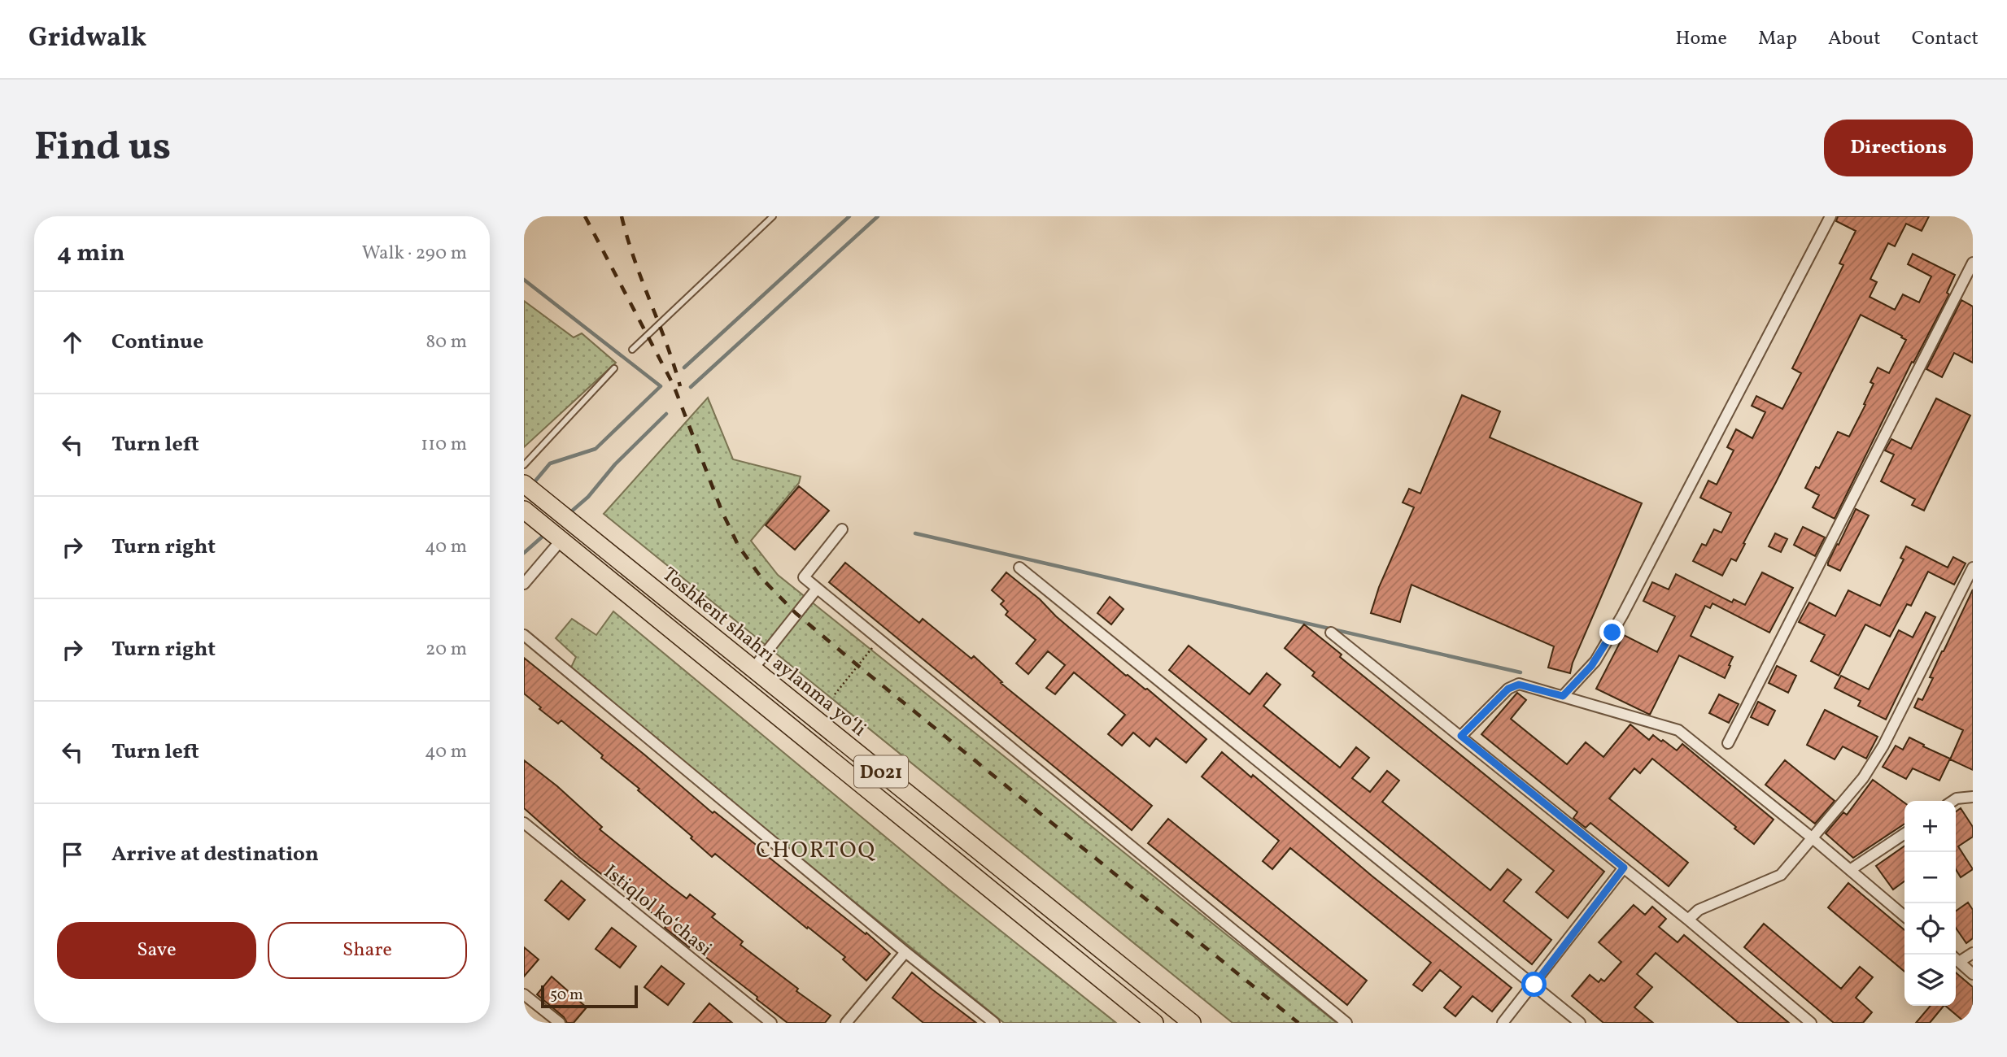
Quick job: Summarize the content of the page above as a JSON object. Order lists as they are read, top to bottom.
{
  "streets": {
    "highway": ["Toshkent shahri aylanma yoʻli", "D021"],
    "street": ["Istiqlol koʻchasi"]
  },
  "districts": ["CHORTOQ"],
  "scale_bar": "50 m",
  "page": {
    "header": "Gridwalk",
    "nav": [
      "Home",
      "Map",
      "About",
      "Contact"
    ],
    "buttons": [
      "Directions",
      ["Save", "Share"]
    ],
    "title": "Find us",
    "heading": ["4 min", "Walk · 290 m"],
    "list": [
      ["Continue", "80 m"],
      ["Turn left", "110 m"],
      ["Turn right", "40 m"],
      ["Turn right", "20 m"],
      ["Turn left", "40 m"],
      "Arrive at destination"
    ],
    "map_buttons": ["+", "−"],
    "scale": "50 m"
  }
}
